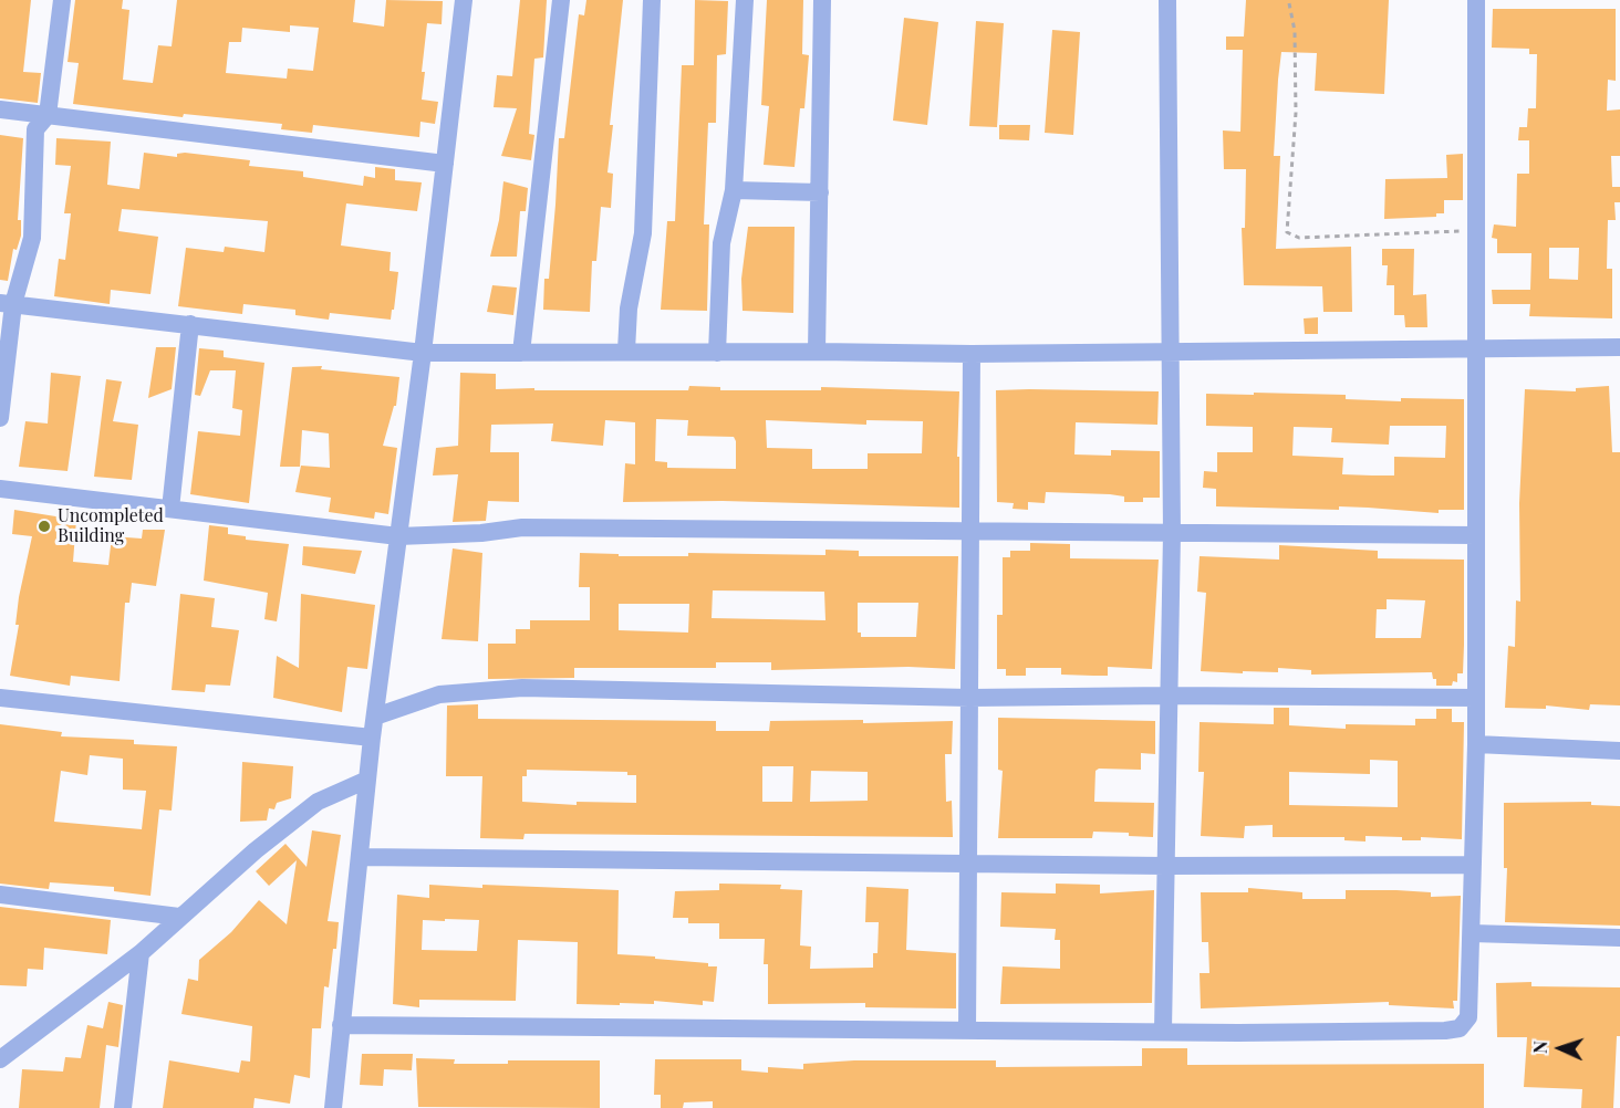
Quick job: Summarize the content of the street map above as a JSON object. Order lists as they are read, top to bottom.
{
  "places": ["Uncompleted Building"],
  "north": "left"
}
